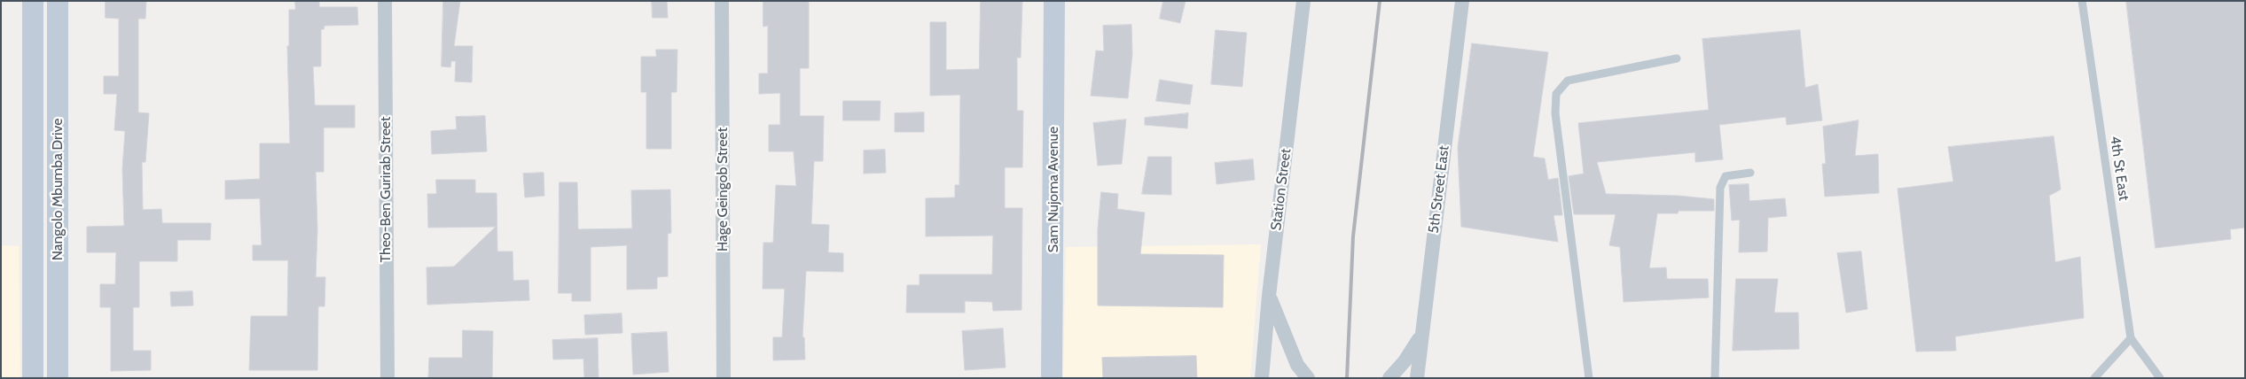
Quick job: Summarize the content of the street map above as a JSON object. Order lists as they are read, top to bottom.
{
  "streets": {
    "street": [
      "Nangolo Mbumba Drive",
      "Theo-Ben Gurirab Street",
      "Hage Geingob Street",
      "Sam Nujoma Avenue",
      "Station Street",
      "5th Street East"
    ],
    "lane": ["4th St East"]
  }
}
